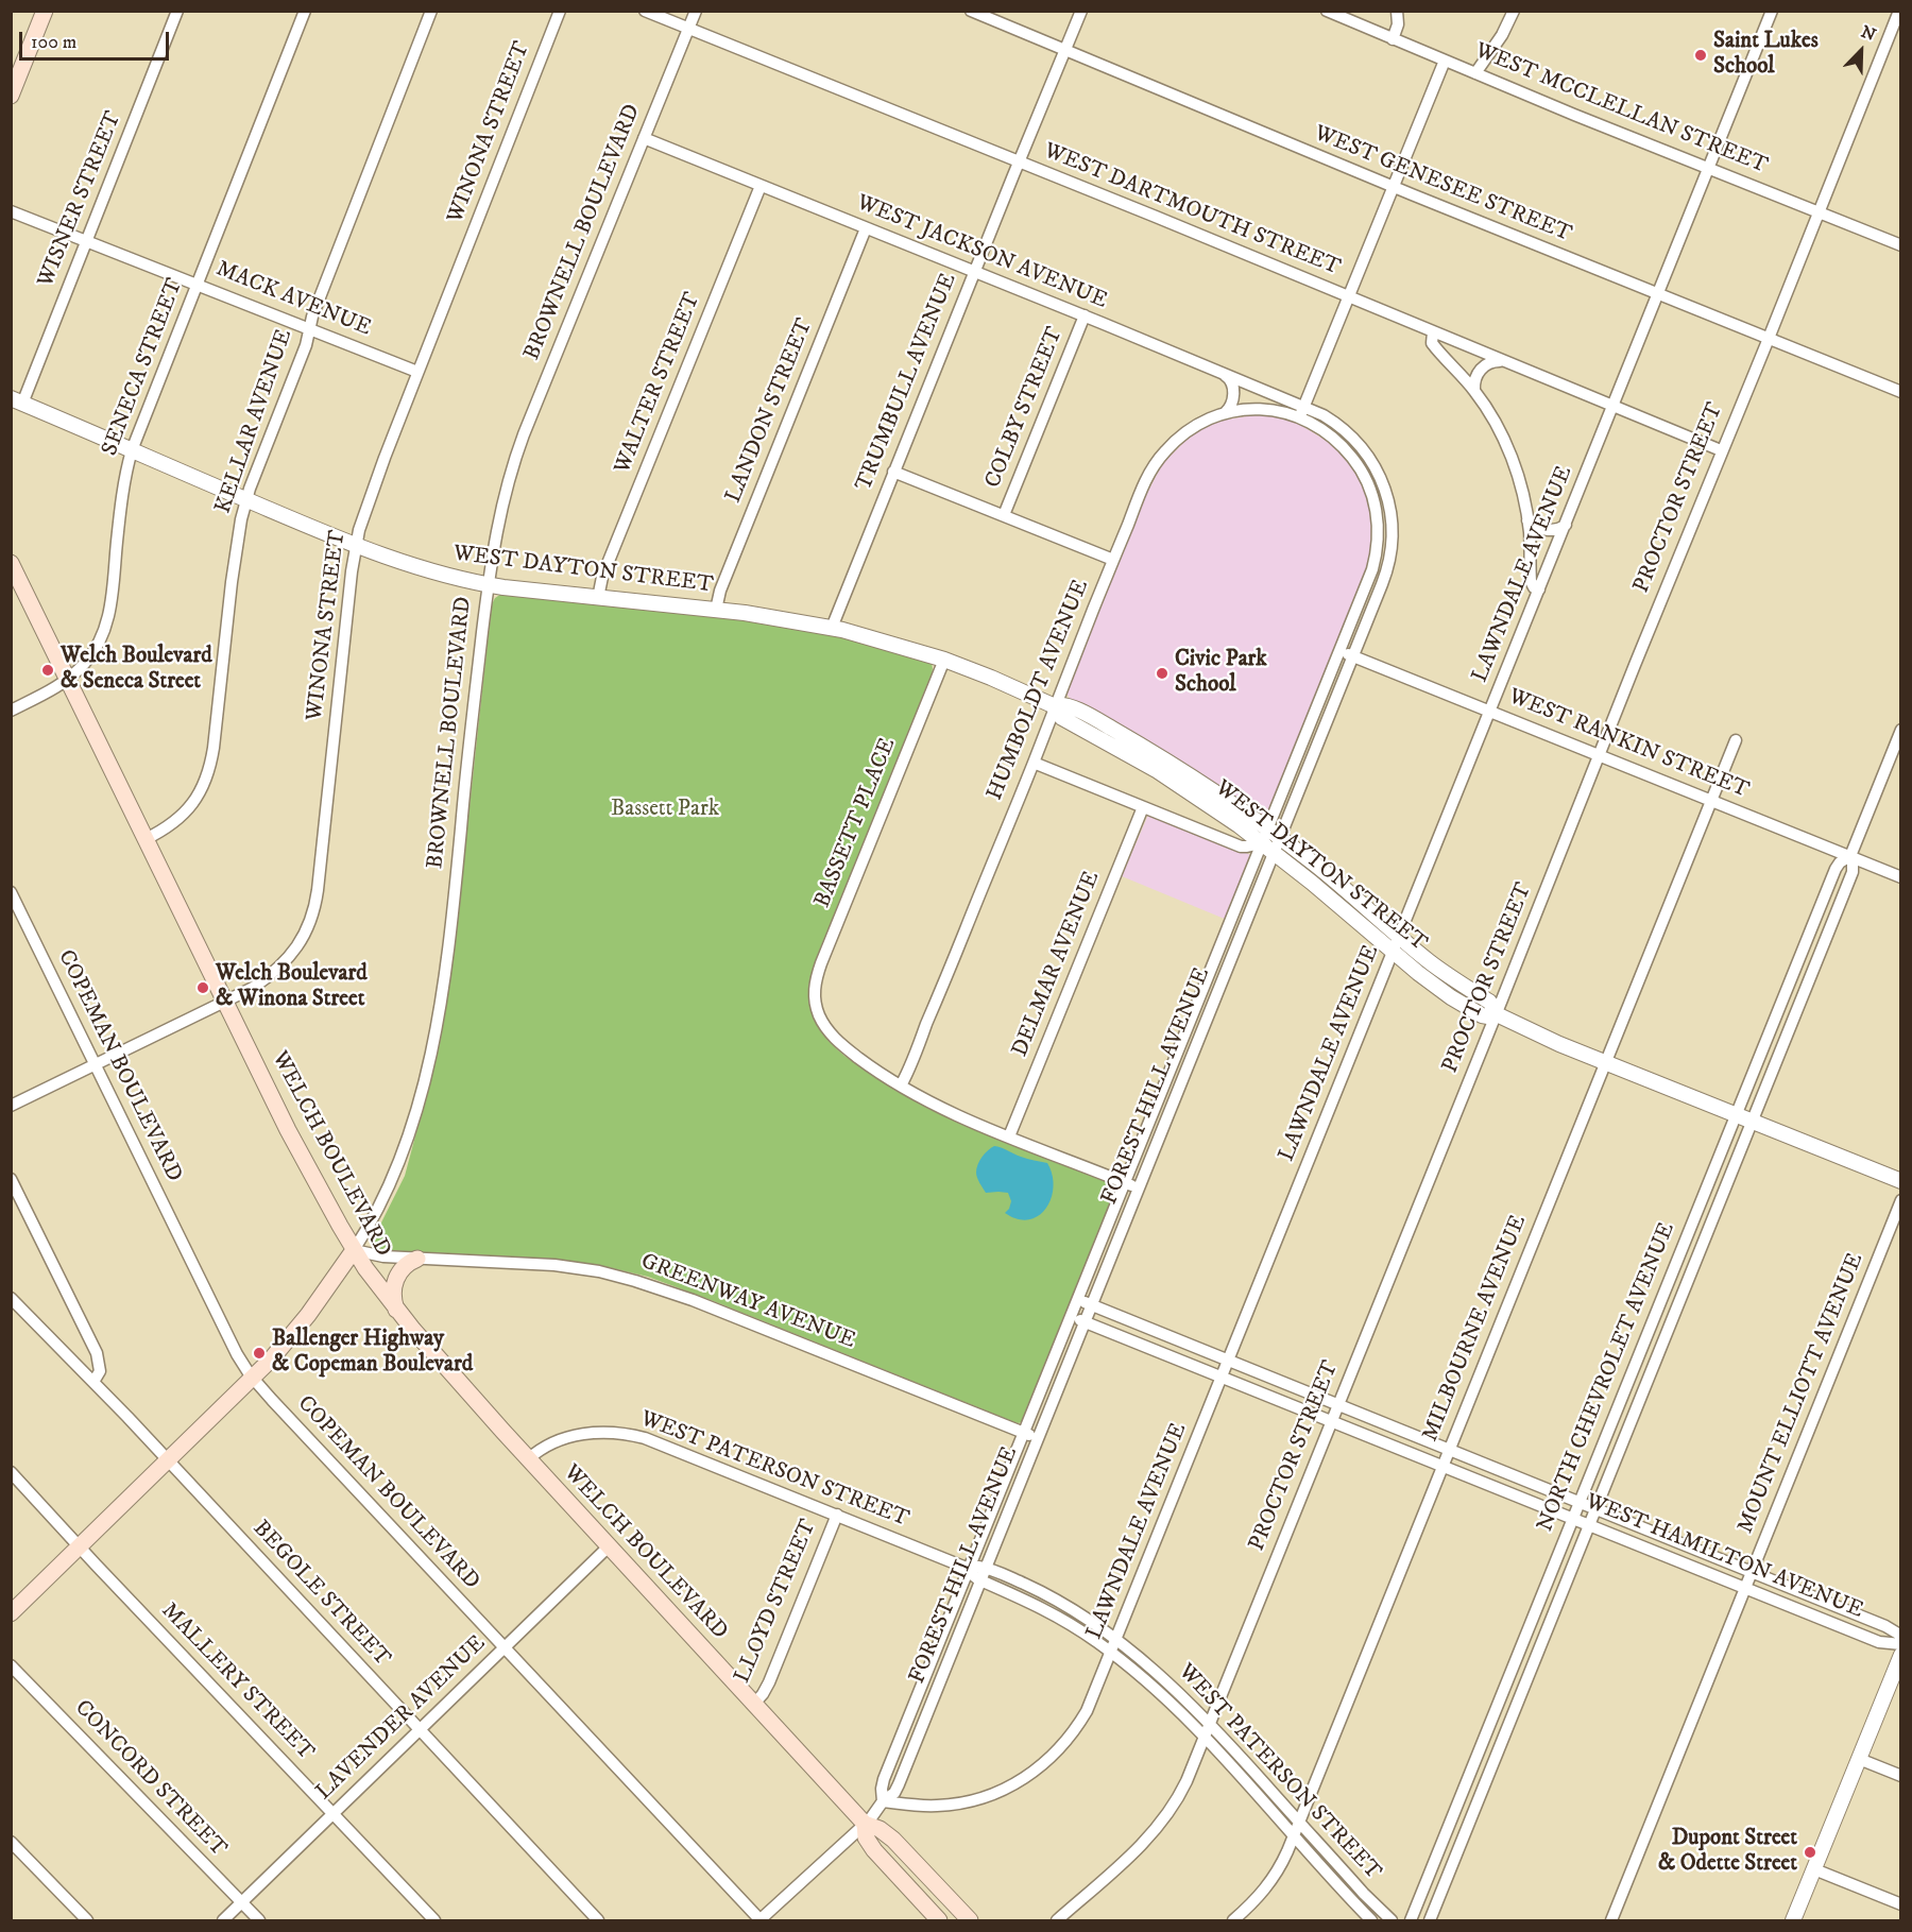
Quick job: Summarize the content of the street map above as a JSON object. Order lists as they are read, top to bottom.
{
  "streets": {
    "main road": ["WELCH BOULEVARD"],
    "street": [
      "WEST MCCLELLAN STREET",
      "WINONA STREET",
      "WEST GENESEE STREET",
      "WISNER STREET",
      "WEST DARTMOUTH STREET",
      "BROWNELL BOULEVARD",
      "WEST JACKSON AVENUE",
      "MACK AVENUE",
      "SENECA STREET",
      "TRUMBULL AVENUE",
      "WALTER STREET",
      "COLBY STREET",
      "LANDON STREET",
      "KELLAR AVENUE",
      "PROCTOR STREET",
      "WEST DAYTON STREET",
      "LAWNDALE AVENUE",
      "HUMBOLDT AVENUE",
      "WEST RANKIN STREET",
      "BASSETT PLACE",
      "DELMAR AVENUE",
      "COPEMAN BOULEVARD",
      "FOREST HILL AVENUE",
      "GREENWAY AVENUE",
      "MILBOURNE AVENUE",
      "NORTH CHEVROLET AVENUE",
      "MOUNT ELLIOTT AVENUE",
      "WEST PATERSON STREET",
      "WEST HAMILTON AVENUE",
      "BEGOLE STREET",
      "LLOYD STREET",
      "MALLERY STREET",
      "LAVENDER AVENUE",
      "CONCORD STREET"
    ]
  },
  "crossings": [
    ["WEST MCCLELLAN STREET", "PROCTOR STREET"],
    ["WEST MCCLELLAN STREET", "LAWNDALE AVENUE"],
    ["WINONA STREET", "MACK AVENUE"],
    ["WINONA STREET", "WEST DAYTON STREET"],
    ["WINONA STREET", "COPEMAN BOULEVARD"],
    ["WINONA STREET", "WELCH BOULEVARD"],
    ["WEST GENESEE STREET", "TRUMBULL AVENUE"],
    ["WEST GENESEE STREET", "PROCTOR STREET"],
    ["WEST GENESEE STREET", "LAWNDALE AVENUE"],
    ["WISNER STREET", "MACK AVENUE"],
    ["WISNER STREET", "WEST DAYTON STREET"],
    ["WEST DARTMOUTH STREET", "BROWNELL BOULEVARD"],
    ["WEST DARTMOUTH STREET", "TRUMBULL AVENUE"],
    ["WEST DARTMOUTH STREET", "PROCTOR STREET"],
    ["WEST DARTMOUTH STREET", "LAWNDALE AVENUE"],
    ["BROWNELL BOULEVARD", "WEST JACKSON AVENUE"],
    ["BROWNELL BOULEVARD", "WEST DAYTON STREET"],
    ["BROWNELL BOULEVARD", "WELCH BOULEVARD"],
    ["BROWNELL BOULEVARD", "GREENWAY AVENUE"],
    ["WEST JACKSON AVENUE", "TRUMBULL AVENUE"],
    ["WEST JACKSON AVENUE", "WALTER STREET"],
    ["WEST JACKSON AVENUE", "COLBY STREET"],
    ["WEST JACKSON AVENUE", "LANDON STREET"],
    ["WEST JACKSON AVENUE", "HUMBOLDT AVENUE"],
    ["WEST JACKSON AVENUE", "FOREST HILL AVENUE"],
    ["MACK AVENUE", "SENECA STREET"],
    ["MACK AVENUE", "KELLAR AVENUE"],
    ["SENECA STREET", "WEST DAYTON STREET"],
    ["SENECA STREET", "WELCH BOULEVARD"],
    ["TRUMBULL AVENUE", "WEST DAYTON STREET"],
    ["WALTER STREET", "WEST DAYTON STREET"],
    ["LANDON STREET", "WEST DAYTON STREET"],
    ["KELLAR AVENUE", "WEST DAYTON STREET"],
    ["KELLAR AVENUE", "WELCH BOULEVARD"],
    ["PROCTOR STREET", "WEST DAYTON STREET"],
    ["PROCTOR STREET", "WEST RANKIN STREET"],
    ["PROCTOR STREET", "WEST PATERSON STREET"],
    ["PROCTOR STREET", "WEST HAMILTON AVENUE"],
    ["WEST DAYTON STREET", "LAWNDALE AVENUE"],
    ["WEST DAYTON STREET", "HUMBOLDT AVENUE"],
    ["WEST DAYTON STREET", "BASSETT PLACE"],
    ["WEST DAYTON STREET", "FOREST HILL AVENUE"],
    ["WEST DAYTON STREET", "MILBOURNE AVENUE"],
    ["WEST DAYTON STREET", "NORTH CHEVROLET AVENUE"],
    ["LAWNDALE AVENUE", "WEST RANKIN STREET"],
    ["LAWNDALE AVENUE", "FOREST HILL AVENUE"],
    ["LAWNDALE AVENUE", "WEST PATERSON STREET"],
    ["LAWNDALE AVENUE", "WEST HAMILTON AVENUE"],
    ["HUMBOLDT AVENUE", "BASSETT PLACE"],
    ["HUMBOLDT AVENUE", "FOREST HILL AVENUE"],
    ["WEST RANKIN STREET", "FOREST HILL AVENUE"],
    ["WEST RANKIN STREET", "MILBOURNE AVENUE"],
    ["WEST RANKIN STREET", "NORTH CHEVROLET AVENUE"],
    ["COPEMAN BOULEVARD", "FOREST HILL AVENUE"],
    ["COPEMAN BOULEVARD", "LAVENDER AVENUE"],
    ["FOREST HILL AVENUE", "WELCH BOULEVARD"],
    ["FOREST HILL AVENUE", "GREENWAY AVENUE"],
    ["FOREST HILL AVENUE", "WEST PATERSON STREET"],
    ["FOREST HILL AVENUE", "WEST HAMILTON AVENUE"],
    ["WELCH BOULEVARD", "GREENWAY AVENUE"],
    ["WELCH BOULEVARD", "WEST PATERSON STREET"],
    ["WELCH BOULEVARD", "LLOYD STREET"],
    ["WELCH BOULEVARD", "LAVENDER AVENUE"],
    ["MILBOURNE AVENUE", "WEST PATERSON STREET"],
    ["MILBOURNE AVENUE", "WEST HAMILTON AVENUE"],
    ["NORTH CHEVROLET AVENUE", "WEST HAMILTON AVENUE"],
    ["MOUNT ELLIOTT AVENUE", "WEST HAMILTON AVENUE"],
    ["WEST PATERSON STREET", "LLOYD STREET"],
    ["BEGOLE STREET", "LAVENDER AVENUE"],
    ["MALLERY STREET", "LAVENDER AVENUE"],
    ["LAVENDER AVENUE", "CONCORD STREET"]
  ],
  "parks": ["Bassett Park"],
  "places": [
    "Saint Lukes School",
    "Welch Boulevard & Seneca Street",
    "Civic Park School",
    "Welch Boulevard & Winona Street",
    "Ballenger Highway & Copeman Boulevard",
    "Dupont Street & Odette Street"
  ],
  "scale_bar": "100 m",
  "north": "top right"
}
